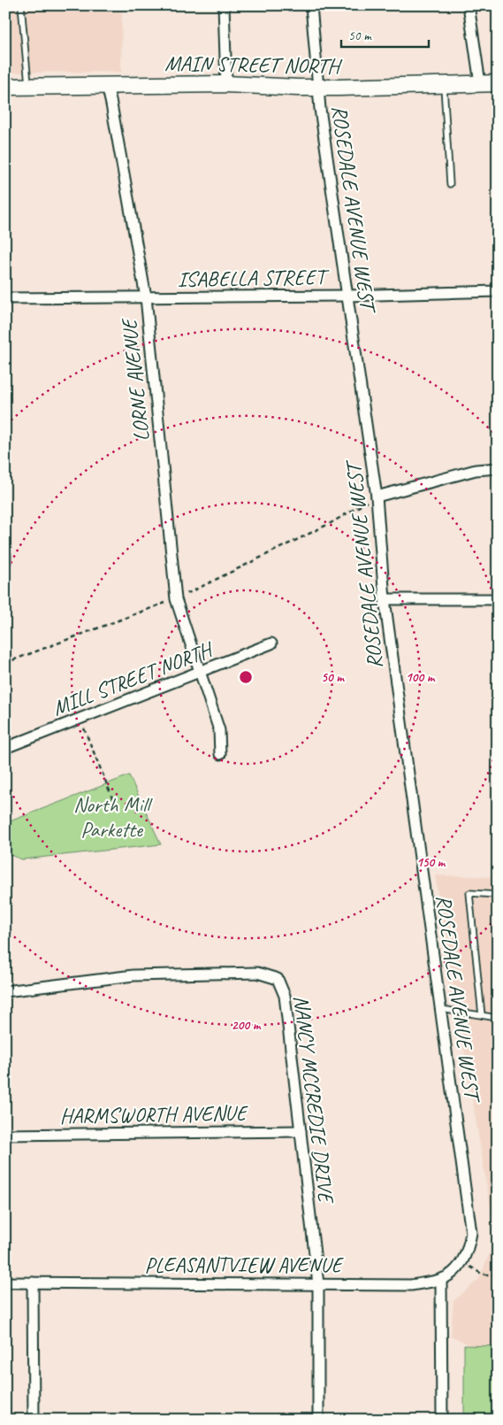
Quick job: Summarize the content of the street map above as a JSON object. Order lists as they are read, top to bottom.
{
  "streets": {
    "main road": ["MAIN STREET NORTH"],
    "street": [
      "ROSEDALE AVENUE WEST",
      "ISABELLA STREET",
      "LORNE AVENUE",
      "MILL STREET NORTH",
      "NANCY MCCREDIE DRIVE",
      "HARMSWORTH AVENUE",
      "PLEASANTVIEW AVENUE"
    ]
  },
  "crossings": [
    ["MAIN STREET NORTH", "ROSEDALE AVENUE WEST"],
    ["MAIN STREET NORTH", "LORNE AVENUE"],
    ["ROSEDALE AVENUE WEST", "ISABELLA STREET"],
    ["ROSEDALE AVENUE WEST", "PLEASANTVIEW AVENUE"],
    ["ISABELLA STREET", "LORNE AVENUE"],
    ["LORNE AVENUE", "MILL STREET NORTH"],
    ["NANCY MCCREDIE DRIVE", "HARMSWORTH AVENUE"],
    ["NANCY MCCREDIE DRIVE", "PLEASANTVIEW AVENUE"]
  ],
  "parks": ["North Mill Parkette"],
  "scale_bar": "50 m",
  "rings": [
    "50 m",
    "100 m",
    "150 m",
    "200 m"
  ]
}
